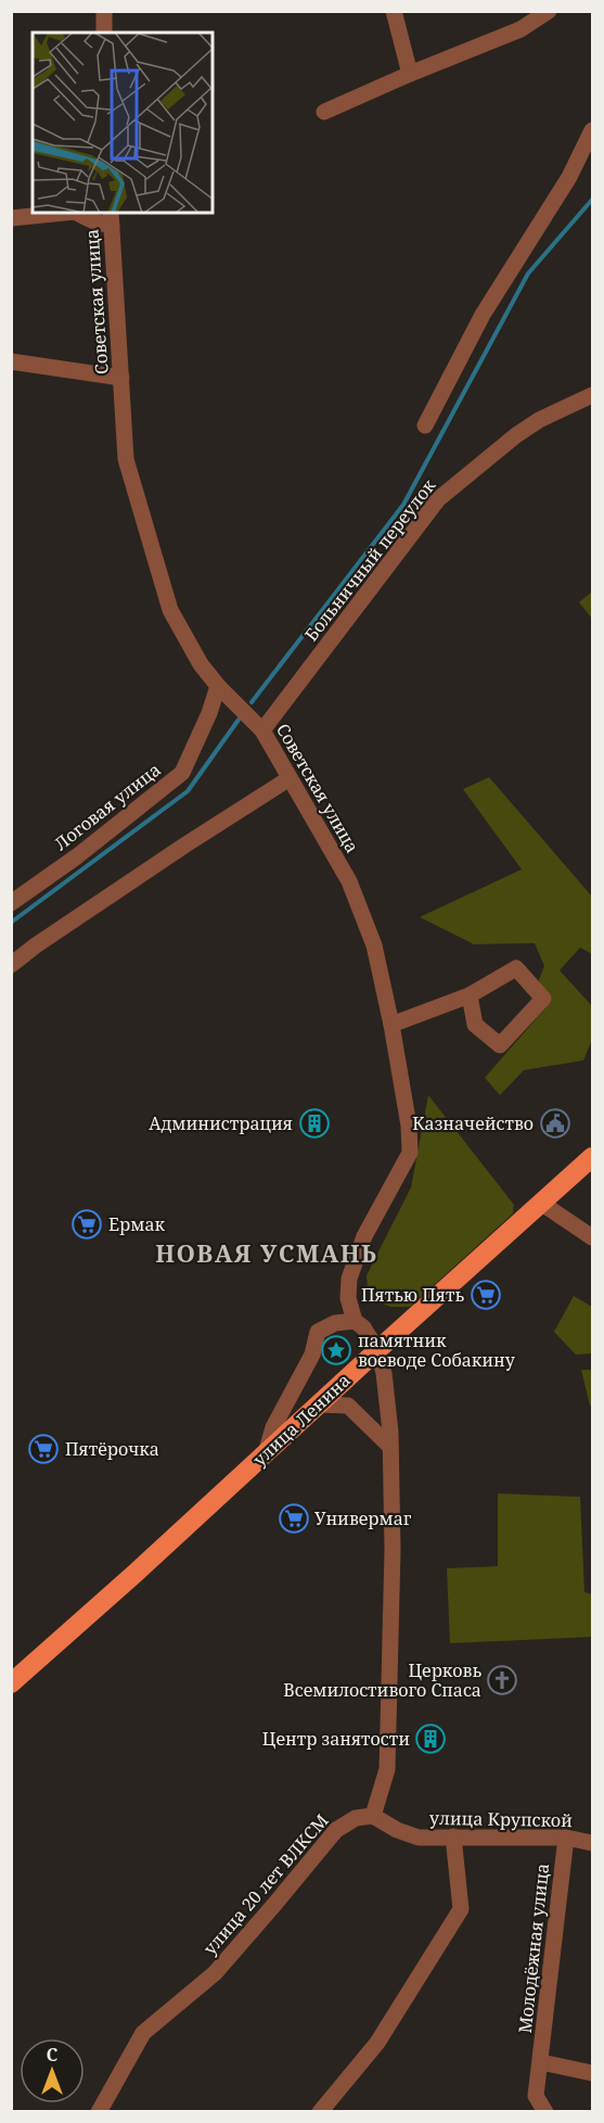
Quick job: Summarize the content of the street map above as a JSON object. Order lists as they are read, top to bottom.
{
  "streets": {
    "main road": ["улица Ленина"],
    "street": [
      "Советская улица",
      "Больничный переулок",
      "Логовая улица",
      "улица Крупской",
      "улица 20 лет ВЛКСМ",
      "Молодёжная улица"
    ]
  },
  "crossings": [
    ["Советская улица", "Больничный переулок"],
    ["Советская улица", "Логовая улица"],
    ["Советская улица", "улица Ленина"],
    ["улица Крупской", "улица 20 лет ВЛКСМ"],
    ["улица Крупской", "Молодёжная улица"]
  ],
  "districts": ["НОВАЯ УСМАНЬ"],
  "places": {
    "building": ["Администрация", "Центр занятости"],
    "public building": ["Казначейство"],
    "supermarket": [
      "Ермак",
      "Пятью Пять",
      "Пятёрочка",
      "Универмаг"
    ],
    "place": ["памятник воеводе Собакину"],
    "church": ["Церковь Всемилостивого Спаса"]
  },
  "north": "top"
}
